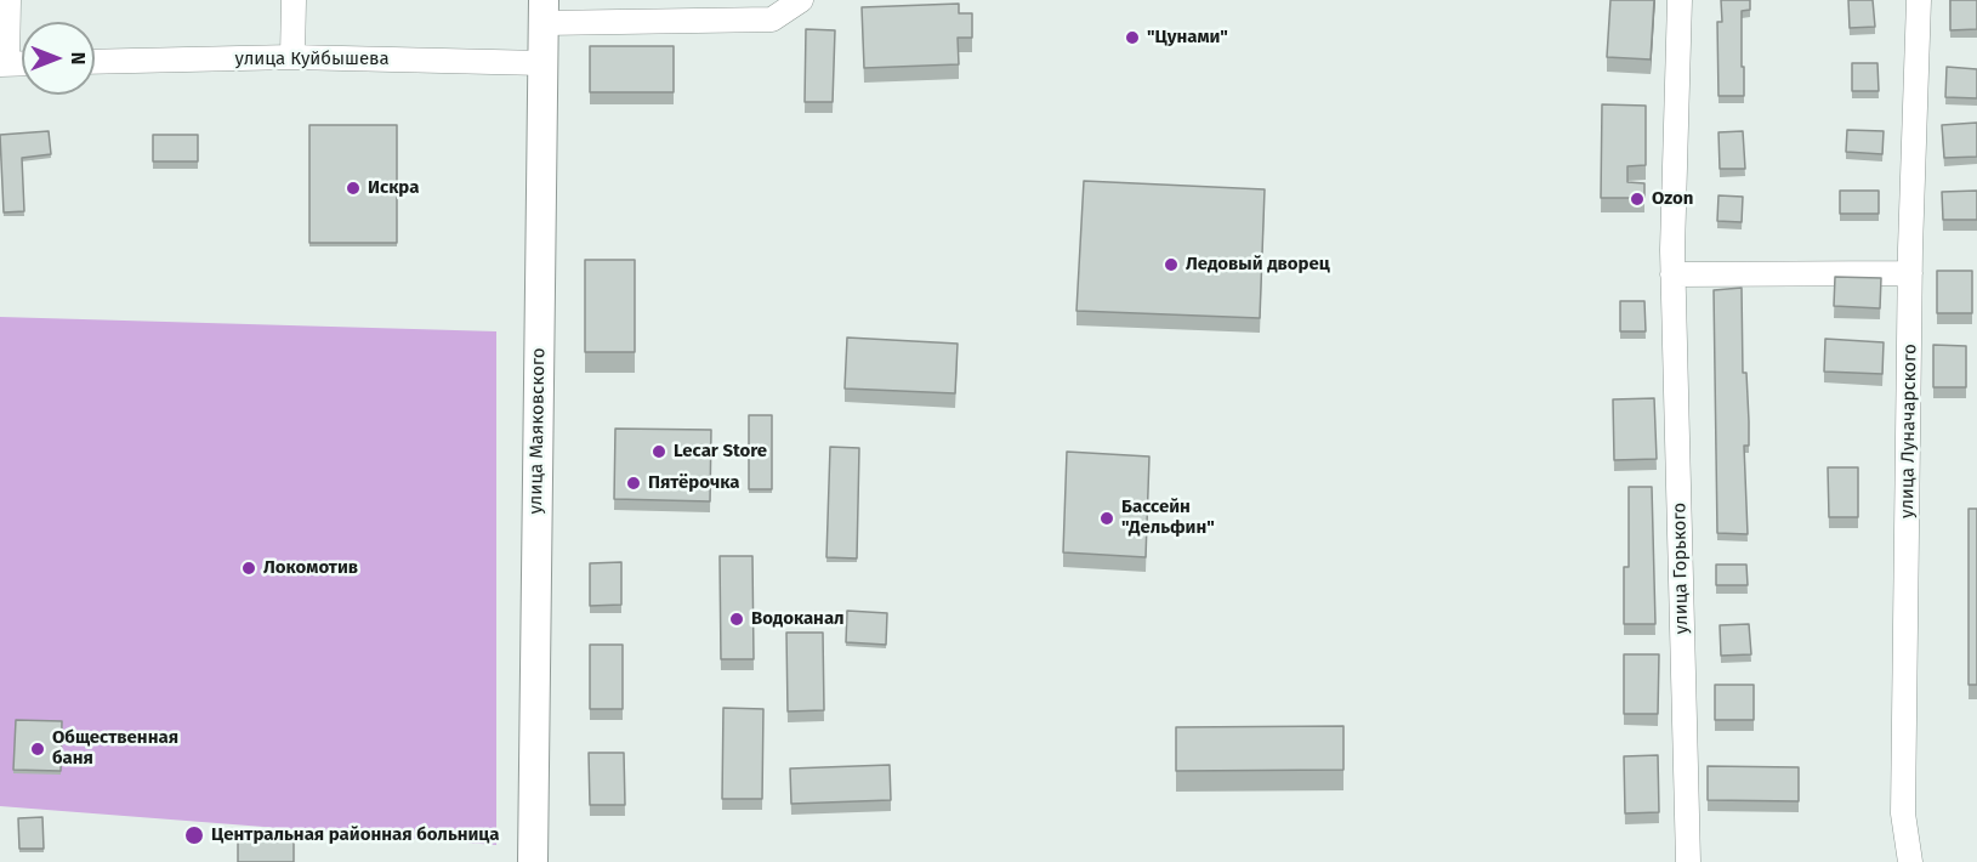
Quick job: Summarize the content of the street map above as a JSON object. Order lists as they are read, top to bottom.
{
  "streets": {
    "main road": ["улица Маяковского"],
    "street": ["улица Куйбышева", "улица Луначарского", "улица Горького"]
  },
  "crossings": [
    ["улица Куйбышева", "улица Маяковского"]
  ],
  "places": [
    "\"Цунами\"",
    "Искра",
    "Ozon",
    "Ледовый дворец",
    "Lecar Store",
    "Пятёрочка",
    "Бассейн \"Дельфин\"",
    "Локомотив",
    "Водоканал",
    "Общественная баня",
    "Центральная районная больница"
  ],
  "north": "right"
}
